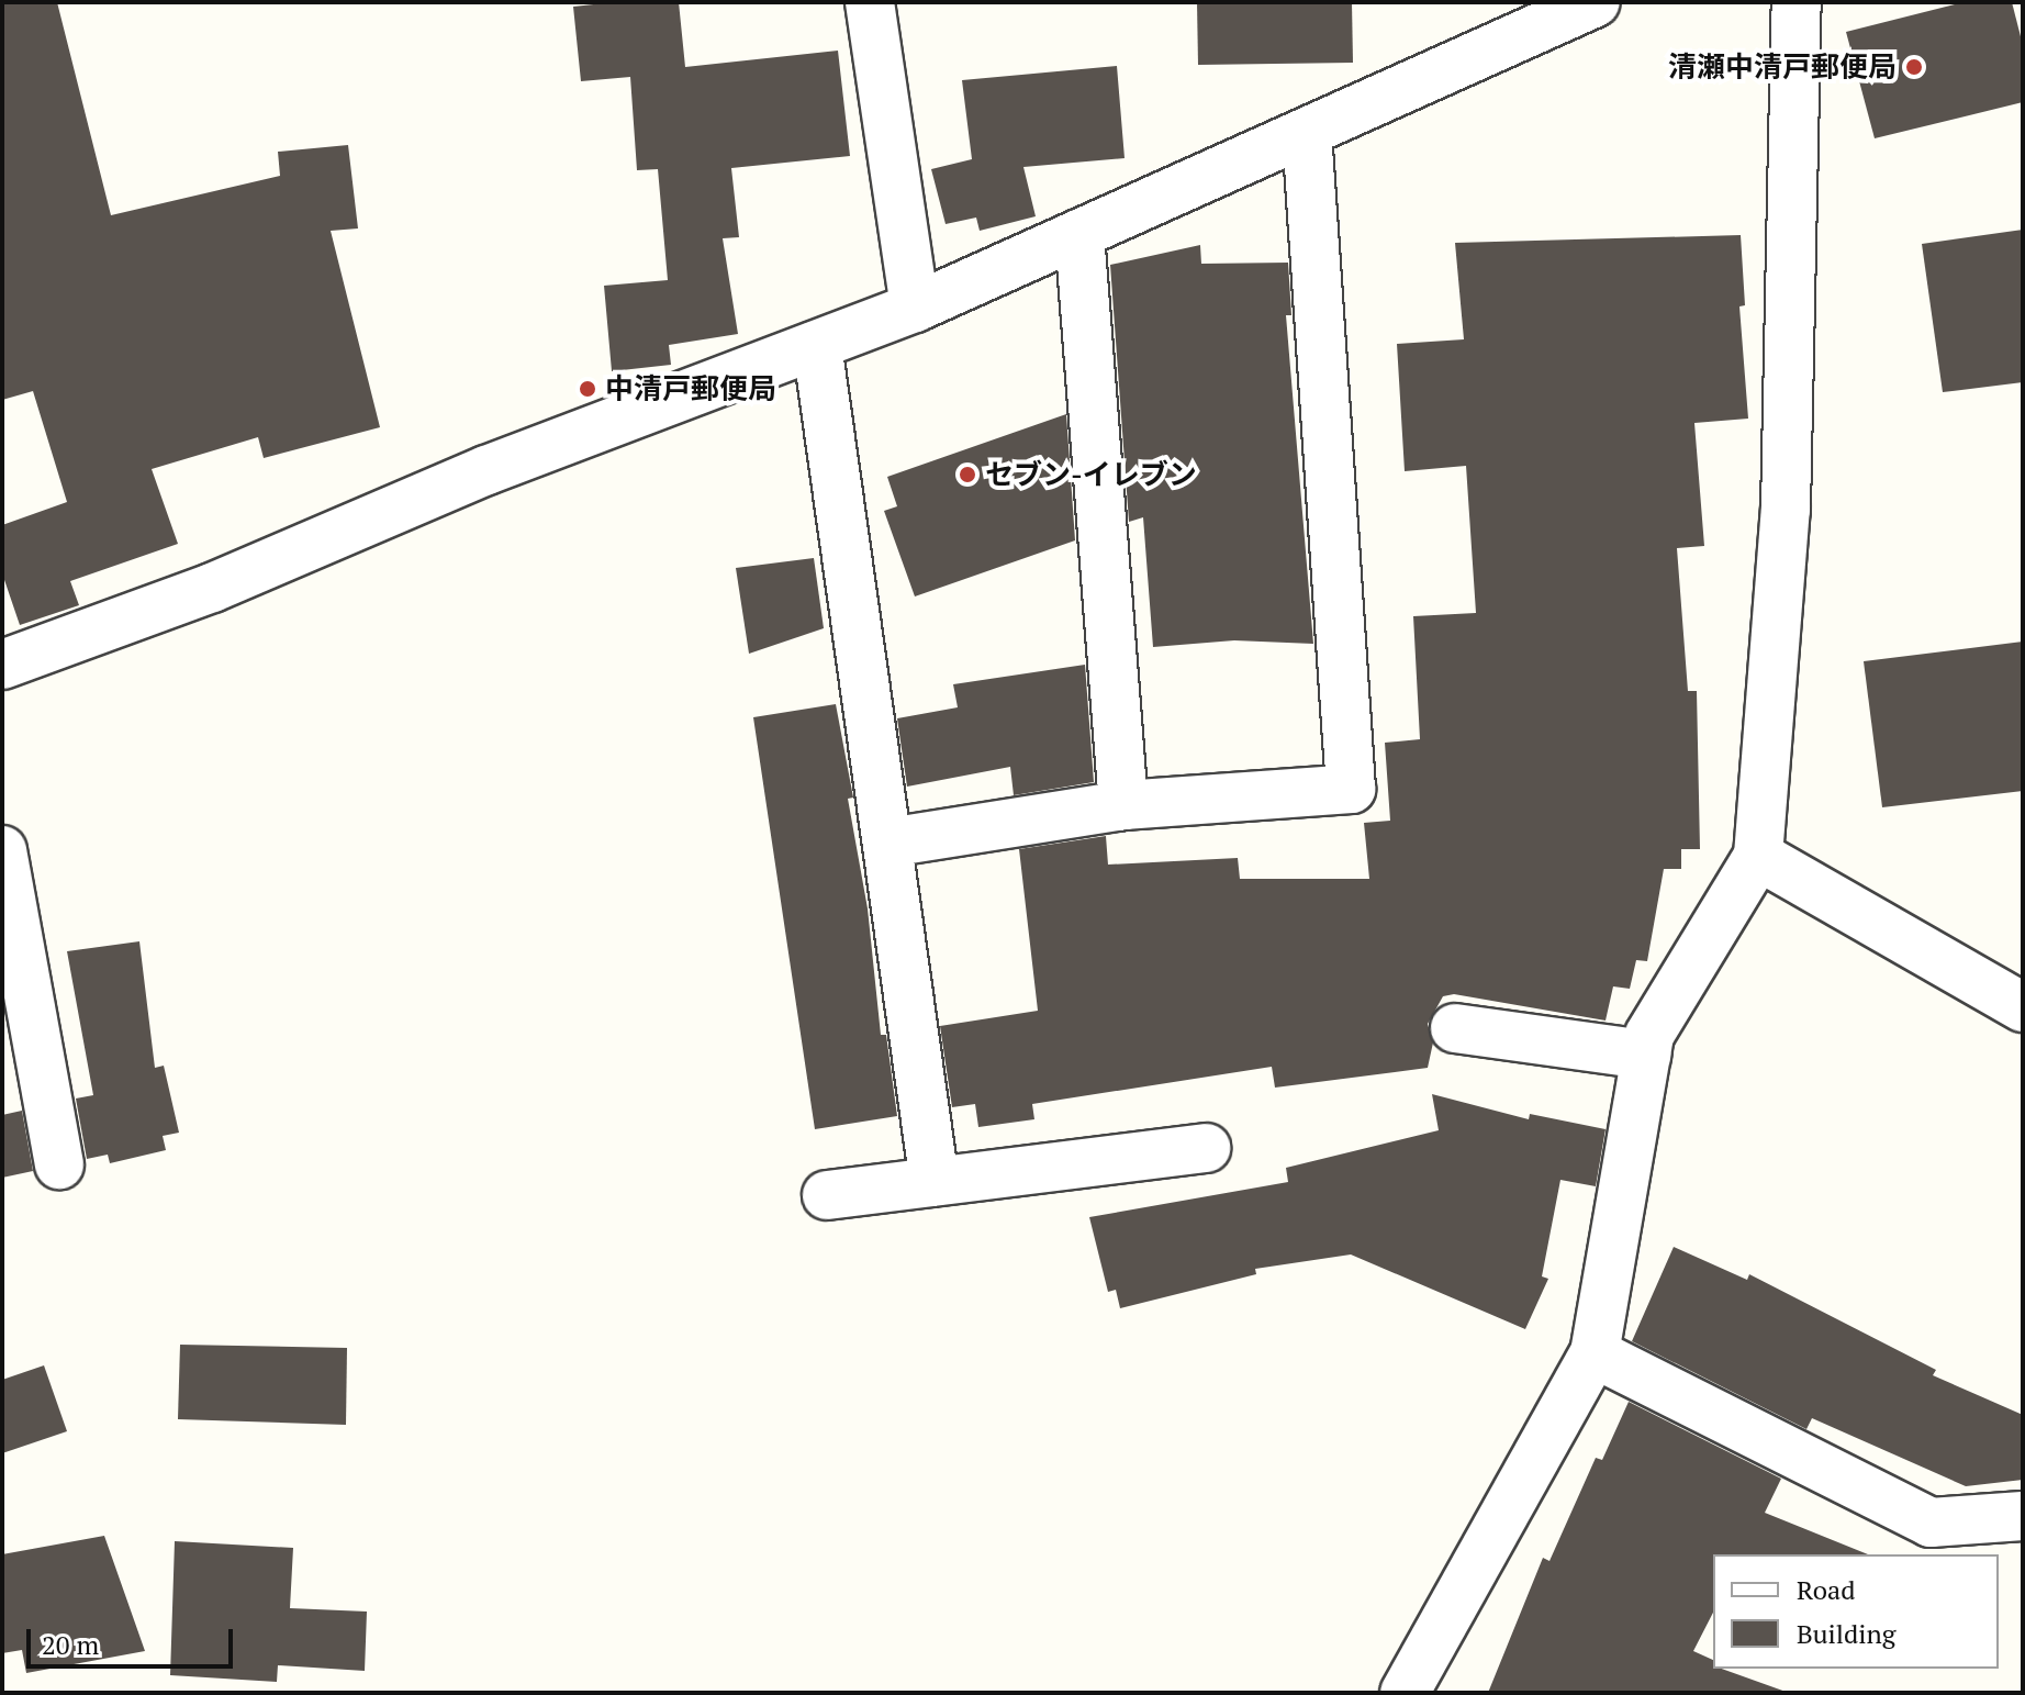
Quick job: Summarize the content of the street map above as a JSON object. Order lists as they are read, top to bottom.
{
  "places": ["清瀬中清戸郵便局", "中清戸郵便局", "セブン-イレブン"],
  "legend": ["Road", "Building"],
  "scale_bar": "20 m"
}
